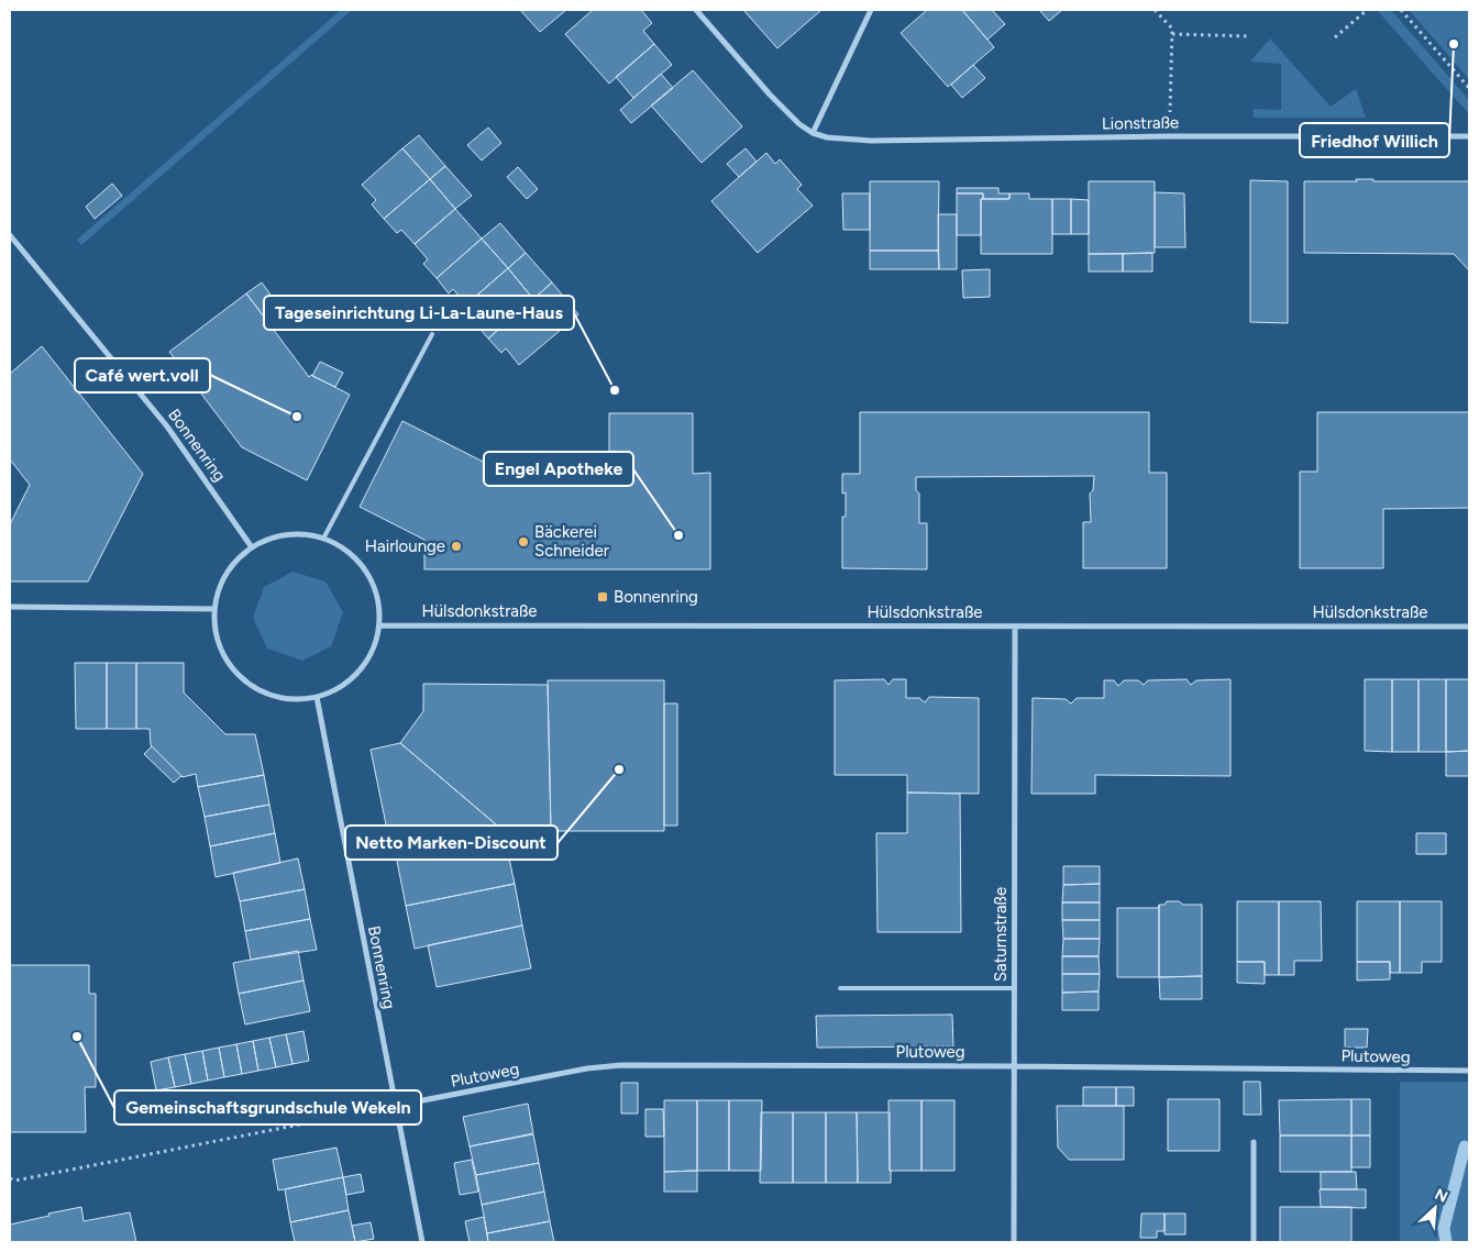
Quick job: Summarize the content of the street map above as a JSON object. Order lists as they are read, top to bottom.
{
  "streets": {
    "street": [
      "Lionstraße",
      "Bonnenring",
      "Hülsdonkstraße",
      "Saturnstraße",
      "Plutoweg"
    ]
  },
  "crossings": [
    ["Bonnenring", "Hülsdonkstraße"],
    ["Bonnenring", "Plutoweg"],
    ["Hülsdonkstraße", "Saturnstraße"],
    ["Saturnstraße", "Plutoweg"]
  ],
  "places": {
    "other": [
      "Friedhof Willich",
      "Tageseinrichtung Li-La-Laune-Haus",
      "Café wert.voll",
      "Engel Apotheke",
      "Bäckerei Schneider",
      "Hairlounge",
      "Netto Marken-Discount",
      "Gemeinschaftsgrundschule Wekeln"
    ],
    "transit": ["Bonnenring"]
  },
  "north": "top right"
}
